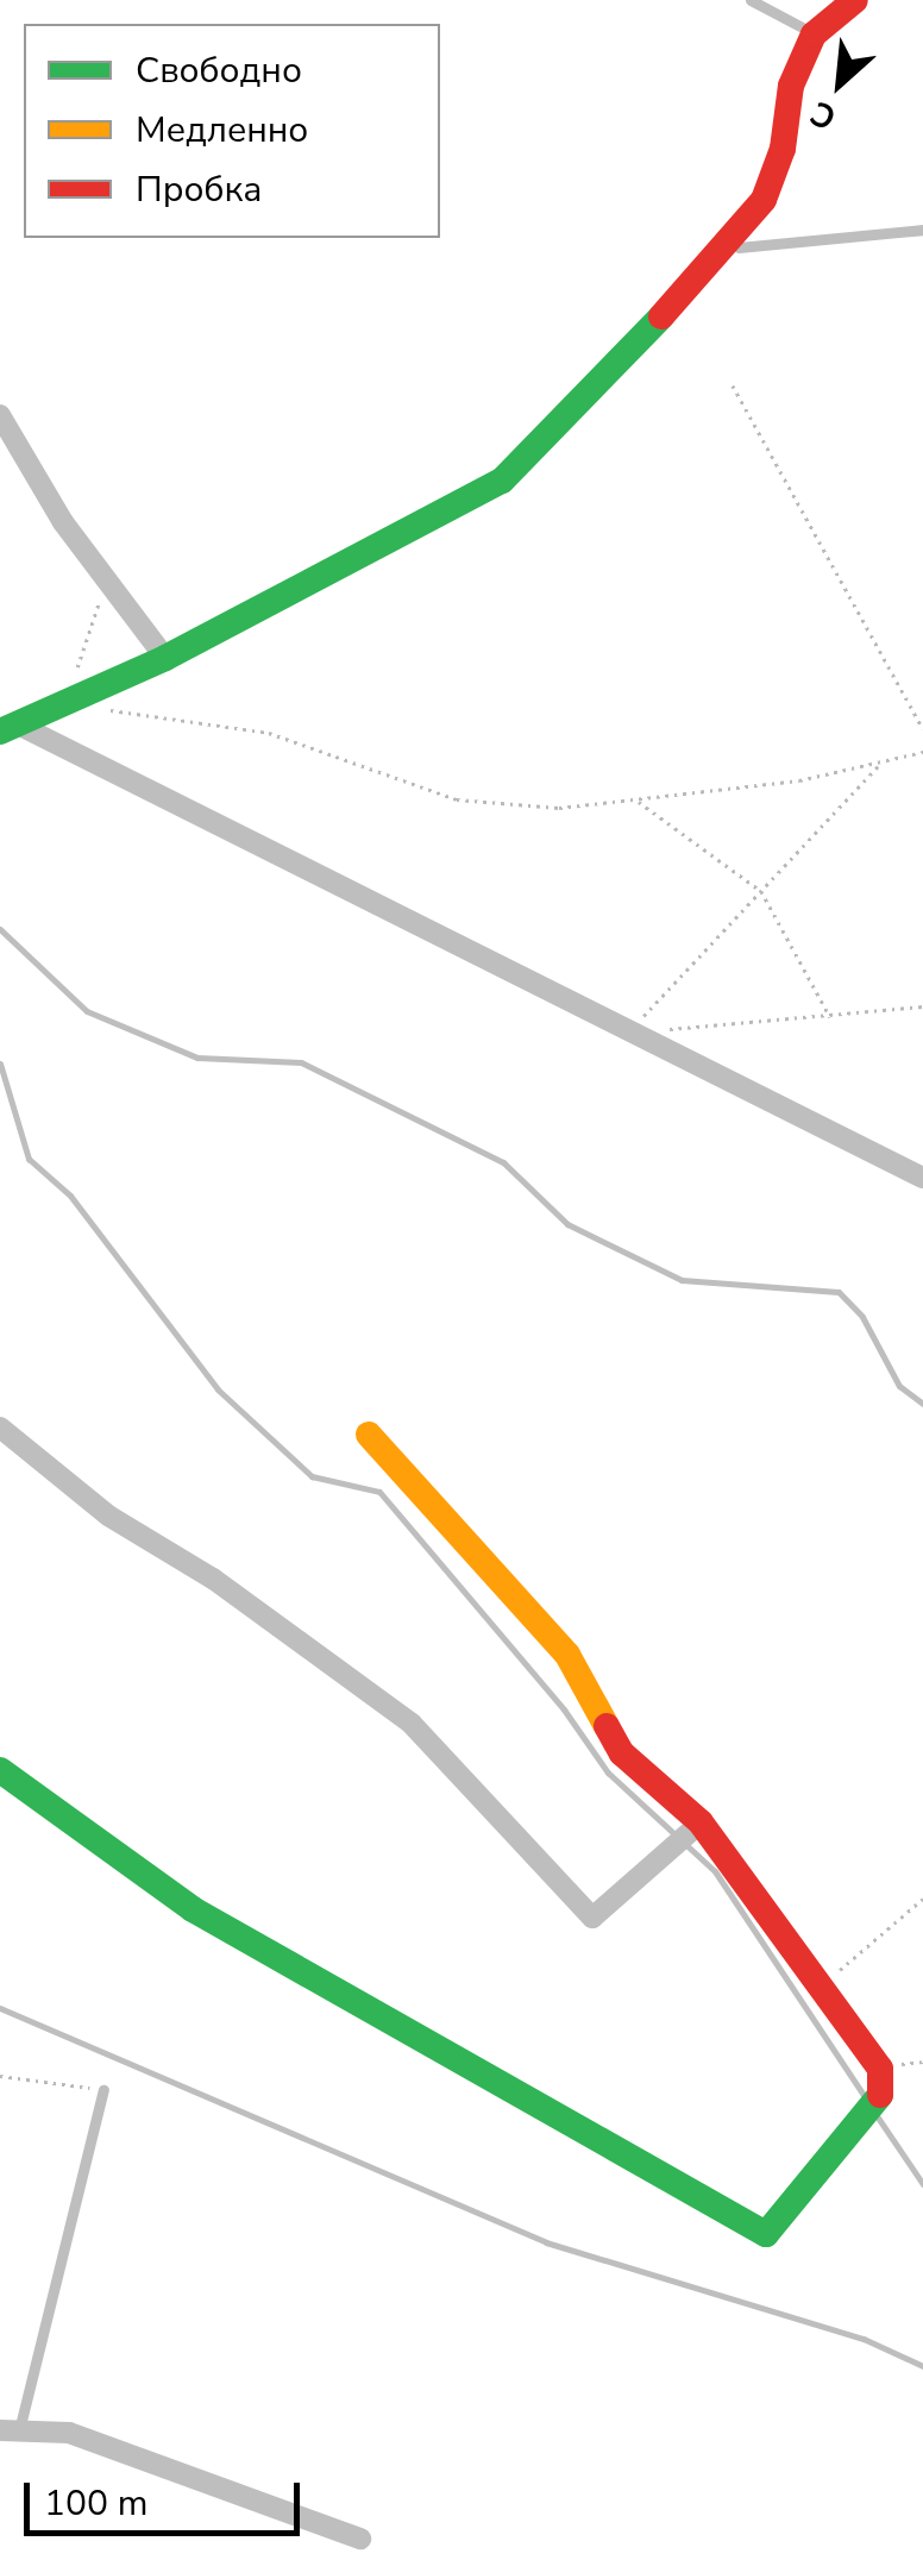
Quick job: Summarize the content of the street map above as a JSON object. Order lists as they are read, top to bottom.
{
  "legend": ["Свободно", "Медленно", "Пробка"],
  "scale_bar": "100 m",
  "north": "bottom left"
}
